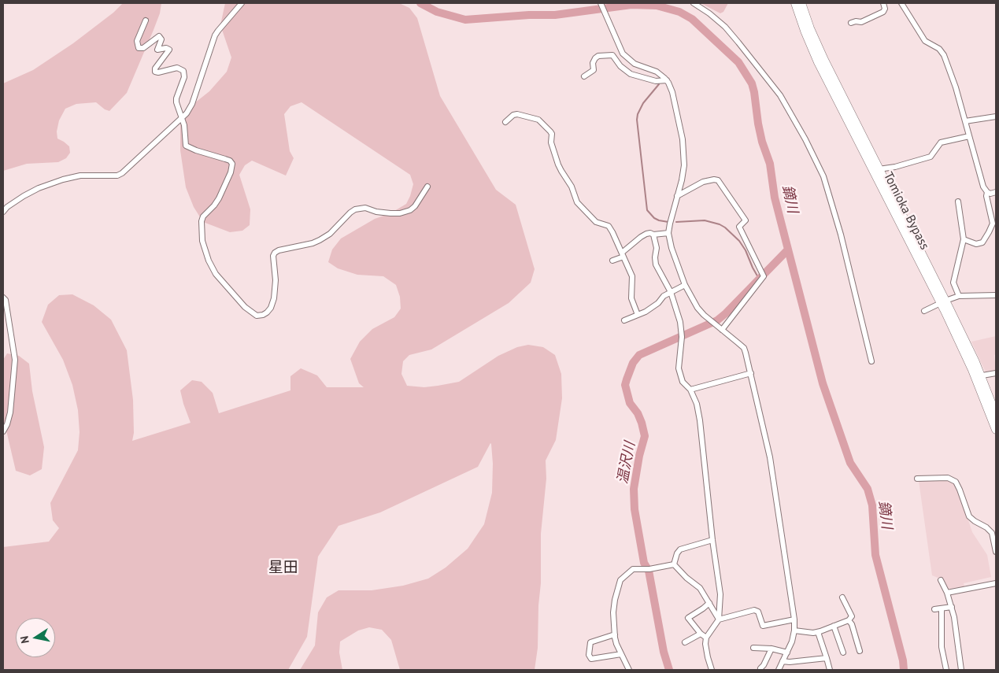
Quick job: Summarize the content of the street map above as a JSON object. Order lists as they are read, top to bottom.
{
  "streets": {
    "highway": ["Tomioka Bypass"]
  },
  "districts": ["星田"],
  "water": ["鏑川", "温沢川"],
  "north": "left"
}
